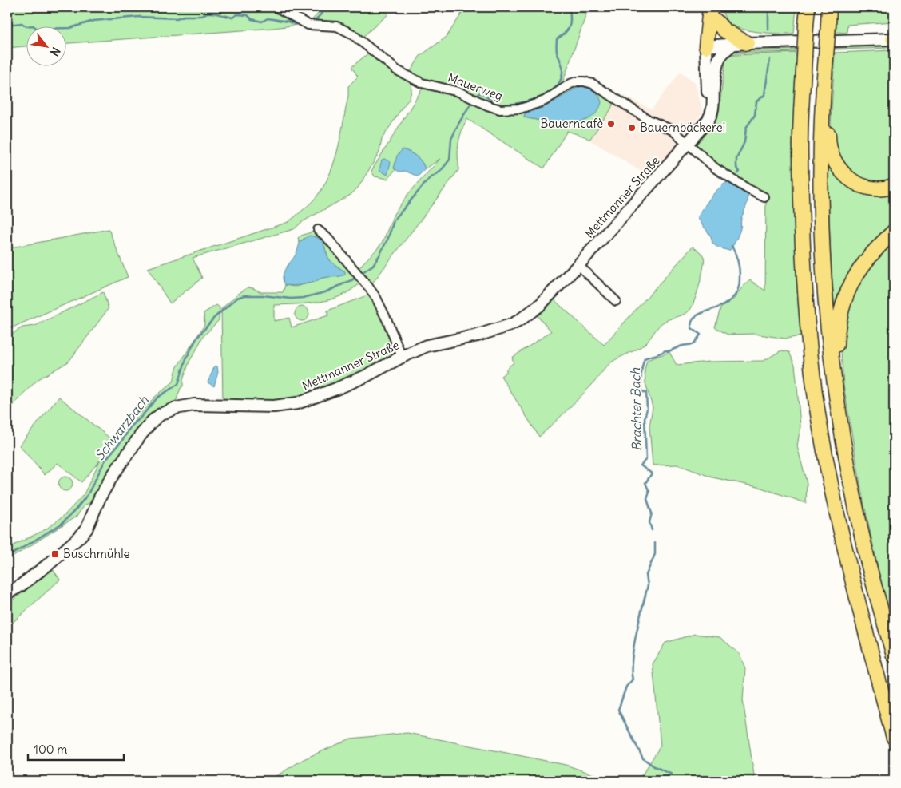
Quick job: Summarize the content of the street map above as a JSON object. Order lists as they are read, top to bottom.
{
  "streets": {
    "main road": ["Mettmanner Straße"],
    "street": ["Mauerweg"]
  },
  "crossings": [
    ["Mauerweg", "Mettmanner Straße"]
  ],
  "water": ["Brachter Bach", "Schwarzbach"],
  "places": {
    "other": ["Bauerncafè", "Bauernbäckerei"],
    "transit": ["Buschmühle"]
  },
  "scale_bar": "100 m",
  "north": "bottom right"
}
